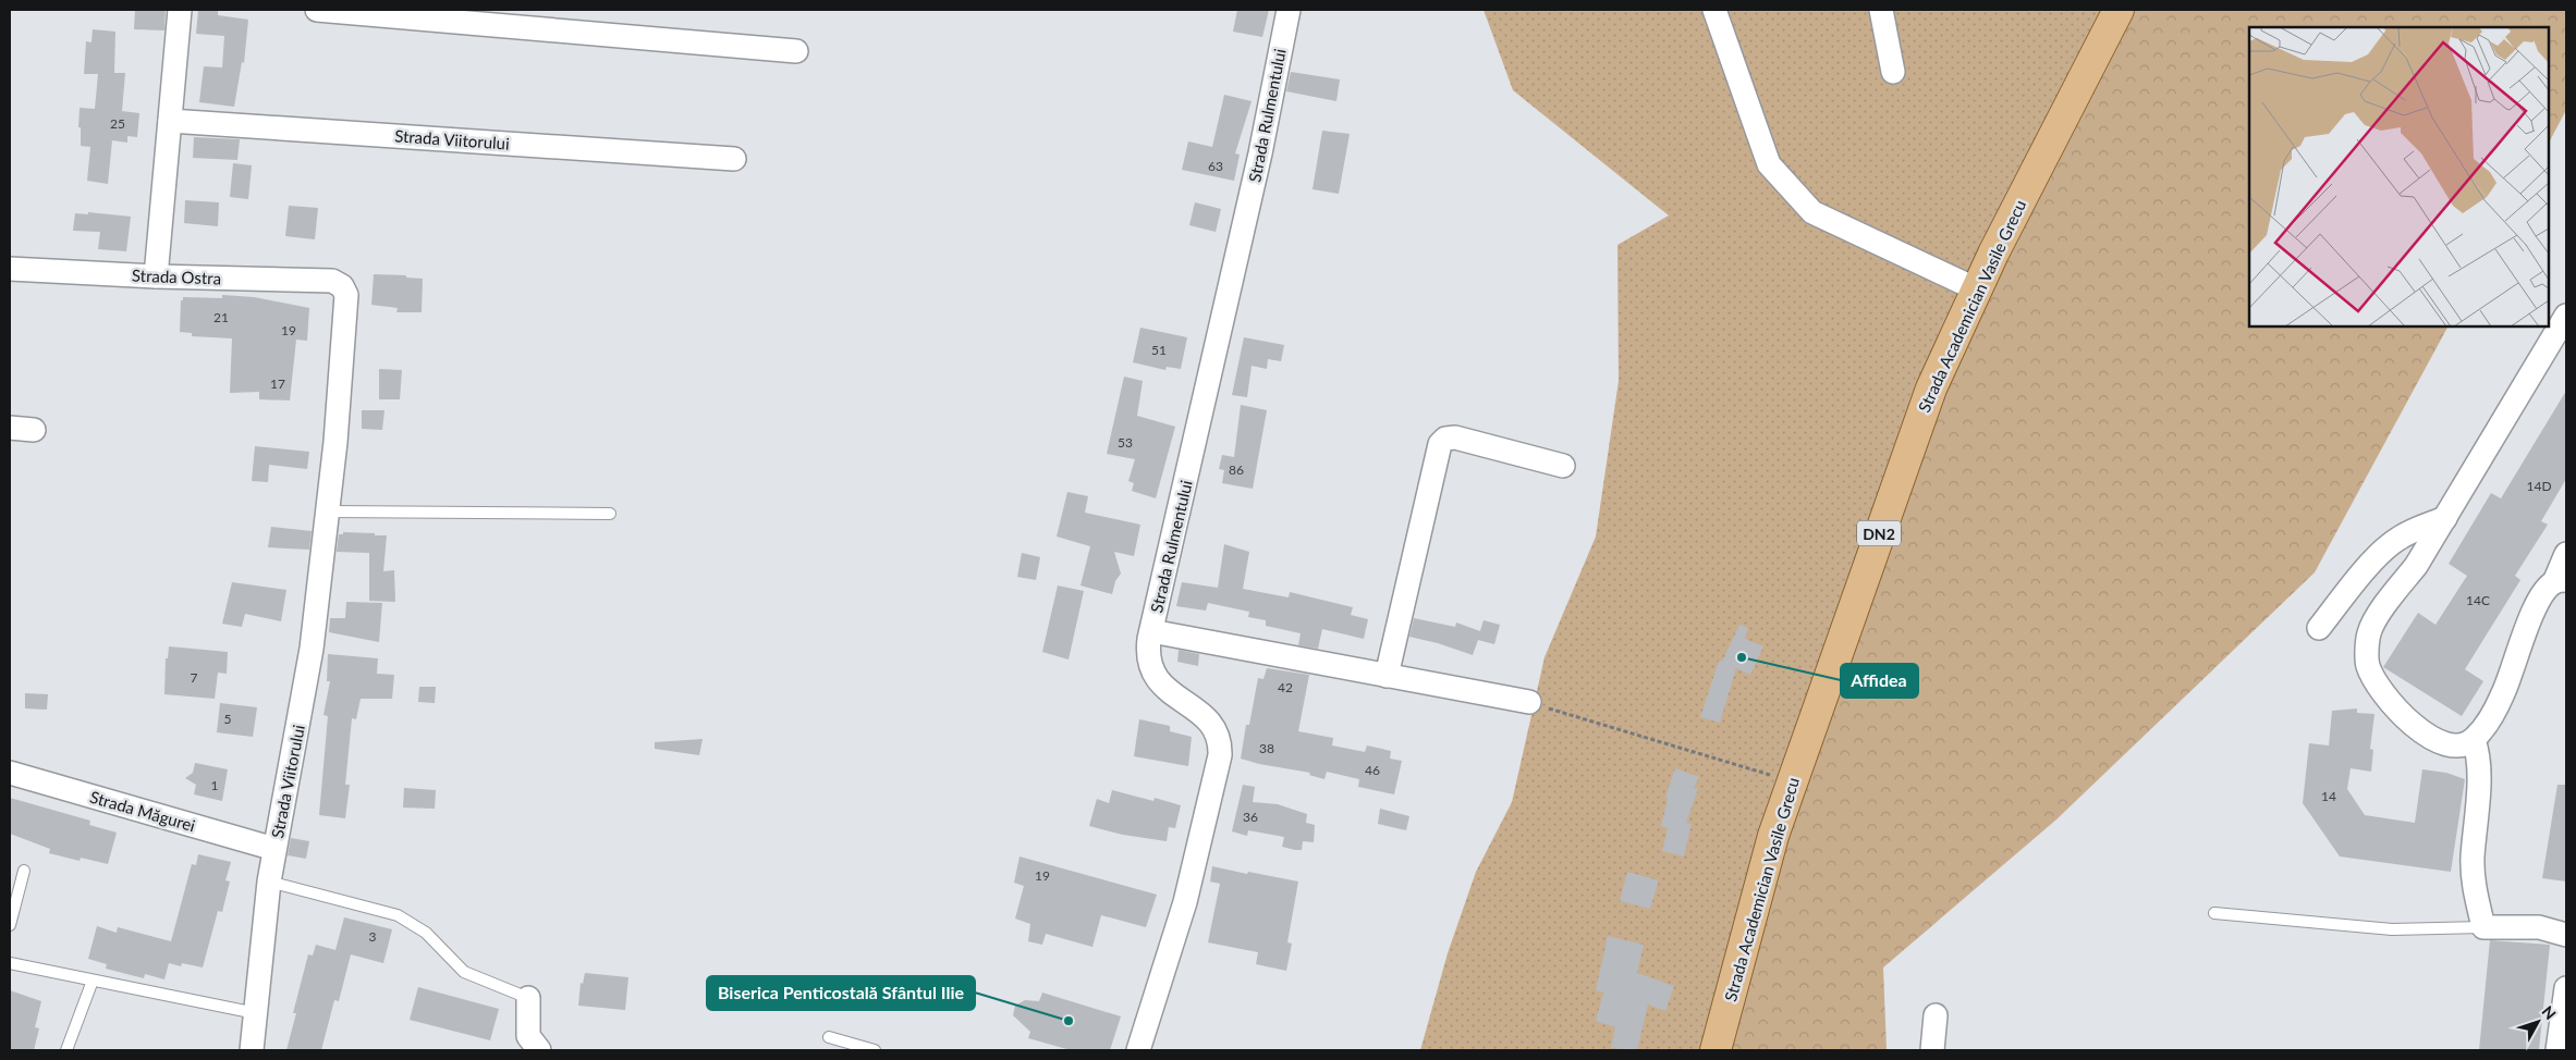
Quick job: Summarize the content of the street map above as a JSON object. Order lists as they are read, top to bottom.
{
  "streets": {
    "main road": ["Strada Academician Vasile Grecu", "DN2"],
    "street": [
      "Strada Rulmentului",
      "Strada Viitorului",
      "Strada Ostra",
      "Strada Măgurei"
    ]
  },
  "crossings": [
    ["Strada Viitorului", "Strada Ostra"],
    ["Strada Viitorului", "Strada Măgurei"]
  ],
  "places": ["Affidea", "Biserica Penticostală Sfântul Ilie"],
  "house_numbers": [
    "25",
    "63",
    "21",
    "19",
    "51",
    "17",
    "53",
    "86",
    "14D",
    "14C",
    "7",
    "42",
    "5",
    "38",
    "46",
    "1",
    "14",
    "36",
    "19",
    "3"
  ],
  "north": "top right"
}
